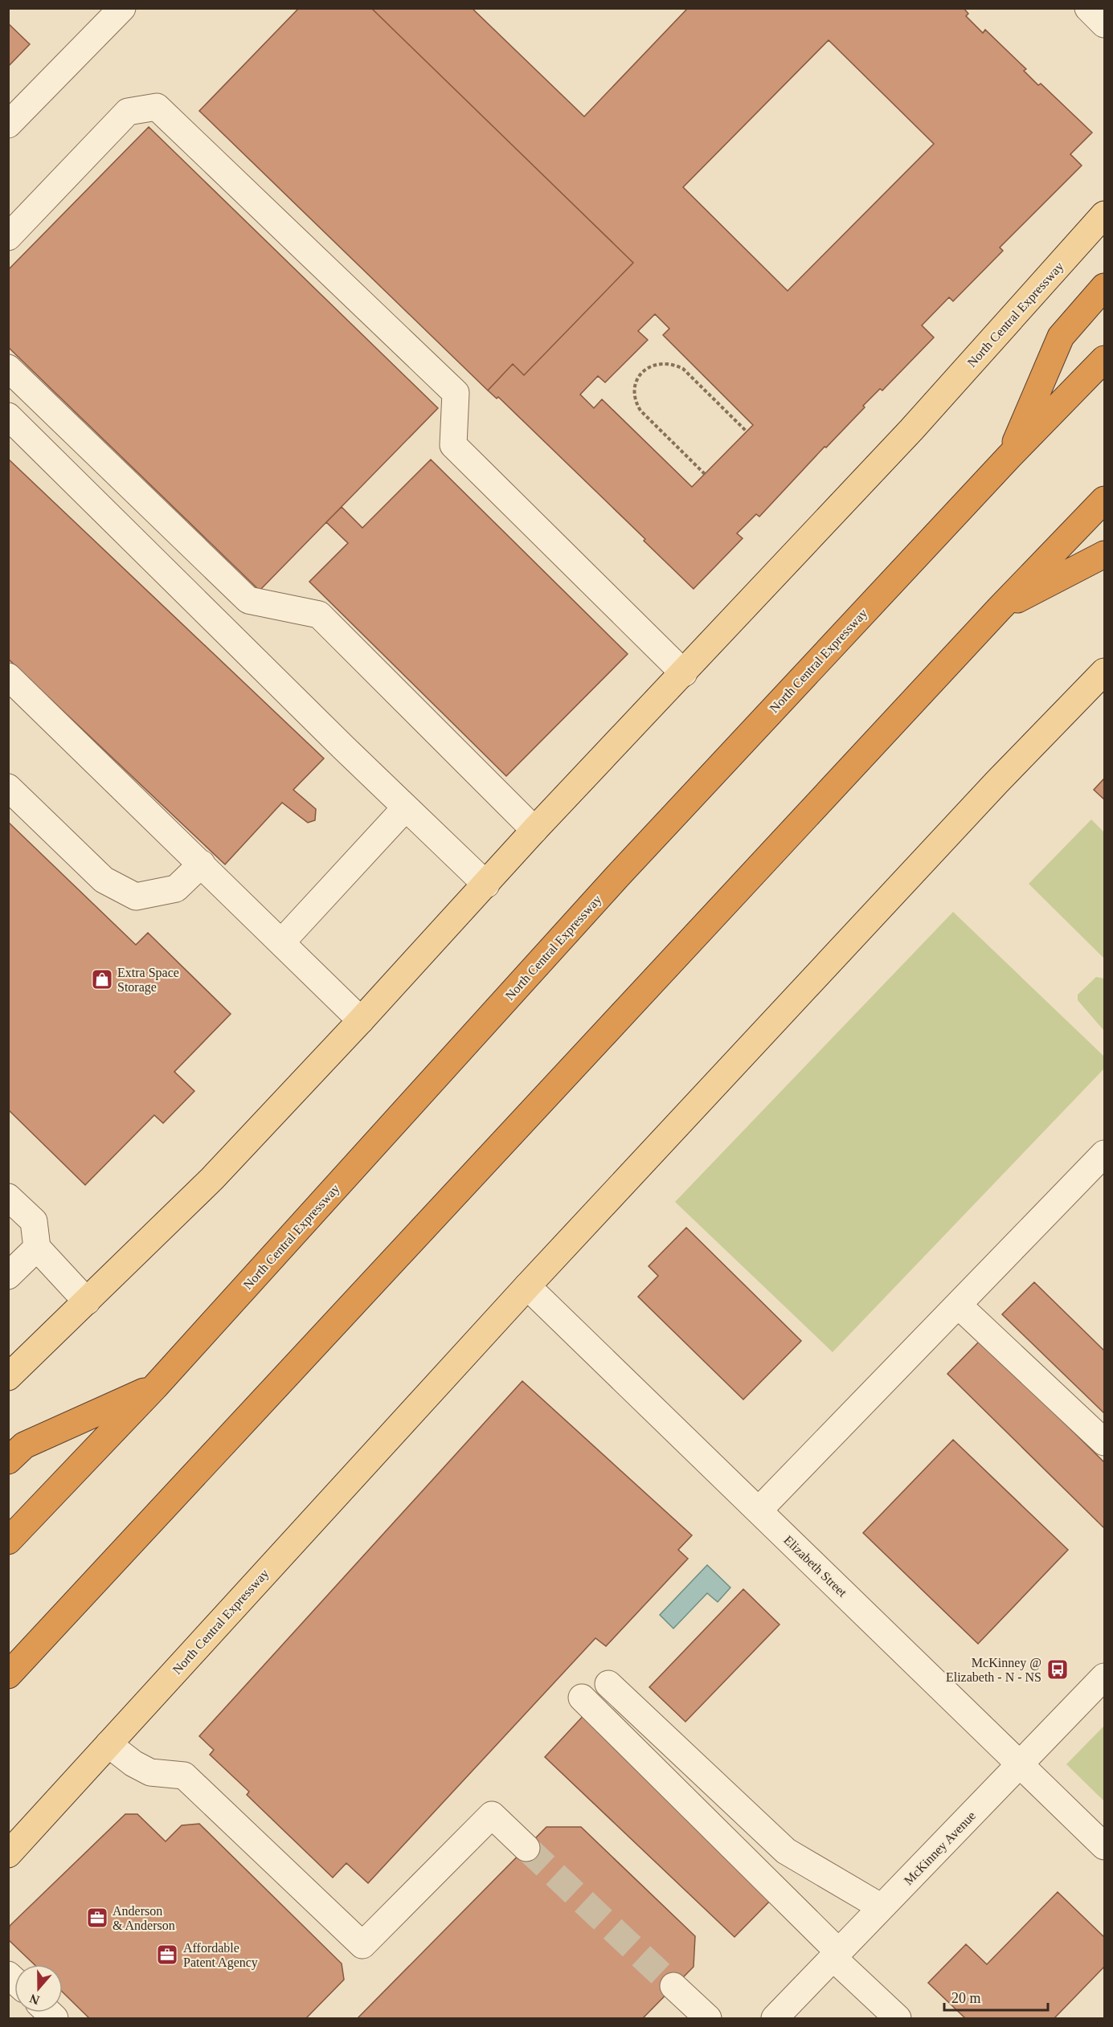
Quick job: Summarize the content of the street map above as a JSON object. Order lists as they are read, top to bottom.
{
  "streets": {
    "highway": ["North Central Expressway"],
    "street": ["Elizabeth Street", "McKinney Avenue"]
  },
  "crossings": [
    ["North Central Expressway", "Elizabeth Street"],
    ["Elizabeth Street", "McKinney Avenue"]
  ],
  "places": {
    "shop": ["Extra Space Storage"],
    "bus stop": ["McKinney @ Elizabeth - N - NS"],
    "office": ["Anderson & Anderson", "Affordable Patent Agency"]
  },
  "scale_bar": "20 m",
  "north": "bottom"
}
